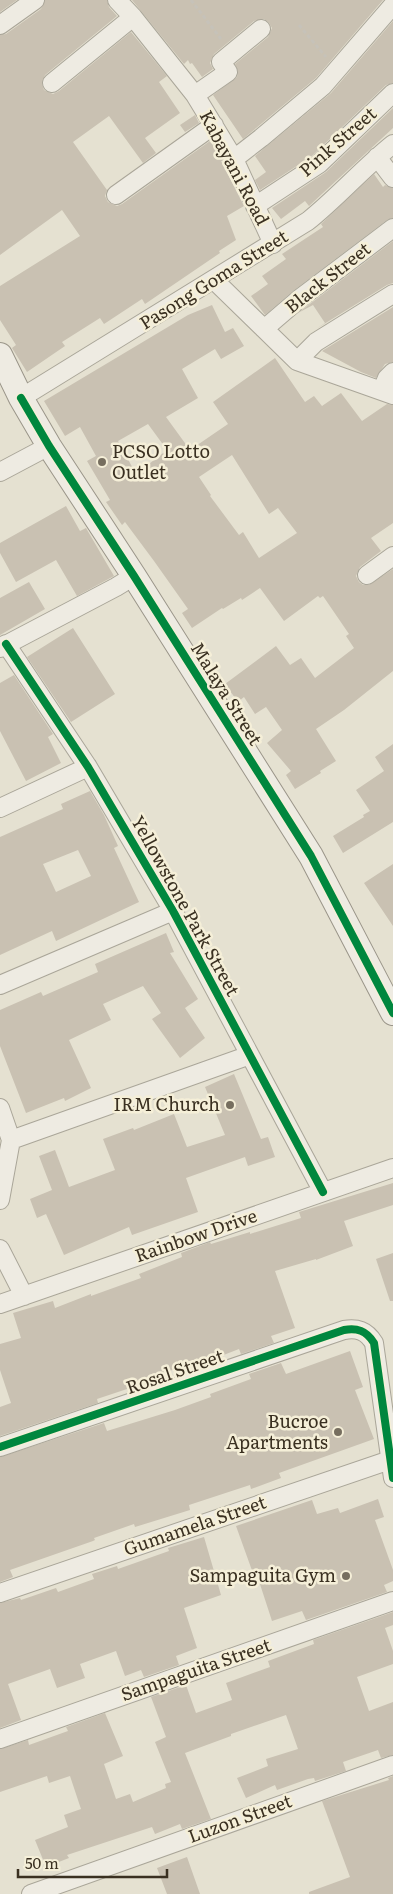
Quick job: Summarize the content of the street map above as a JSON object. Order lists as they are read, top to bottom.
{
  "streets": {
    "street": [
      "Pink Street",
      "Kabayani Road",
      "Black Street",
      "Pasong Goma Street",
      "Malaya Street",
      "Yellowstone Park Street",
      "Rainbow Drive",
      "Rosal Street",
      "Gumamela Street",
      "Sampaguita Street",
      "Luzon Street"
    ]
  },
  "crossings": [
    ["Pink Street", "Kabayani Road"],
    ["Kabayani Road", "Pasong Goma Street"],
    ["Pasong Goma Street", "Malaya Street"],
    ["Yellowstone Park Street", "Rainbow Drive"],
    ["Rosal Street", "Gumamela Street"]
  ],
  "places": [
    "PCSO Lotto Outlet",
    "IRM Church",
    "Bucroe Apartments",
    "Sampaguita Gym"
  ],
  "scale_bar": "50 m"
}
